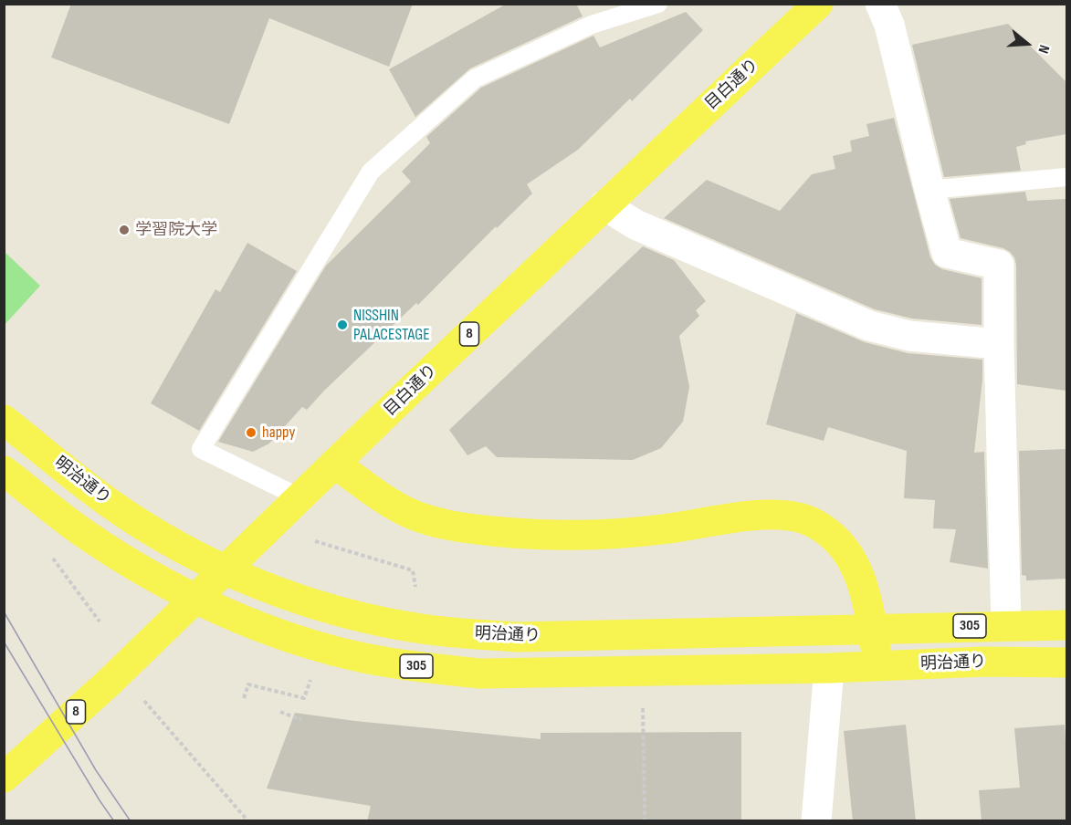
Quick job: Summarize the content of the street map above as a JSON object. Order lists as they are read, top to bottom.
{
  "streets": {
    "main road": [
      "目白通り",
      "8",
      "明治通り",
      "305"
    ]
  },
  "places": ["学習院大学", "NISSHIN PALACESTAGE", "happy"],
  "north": "right"
}
